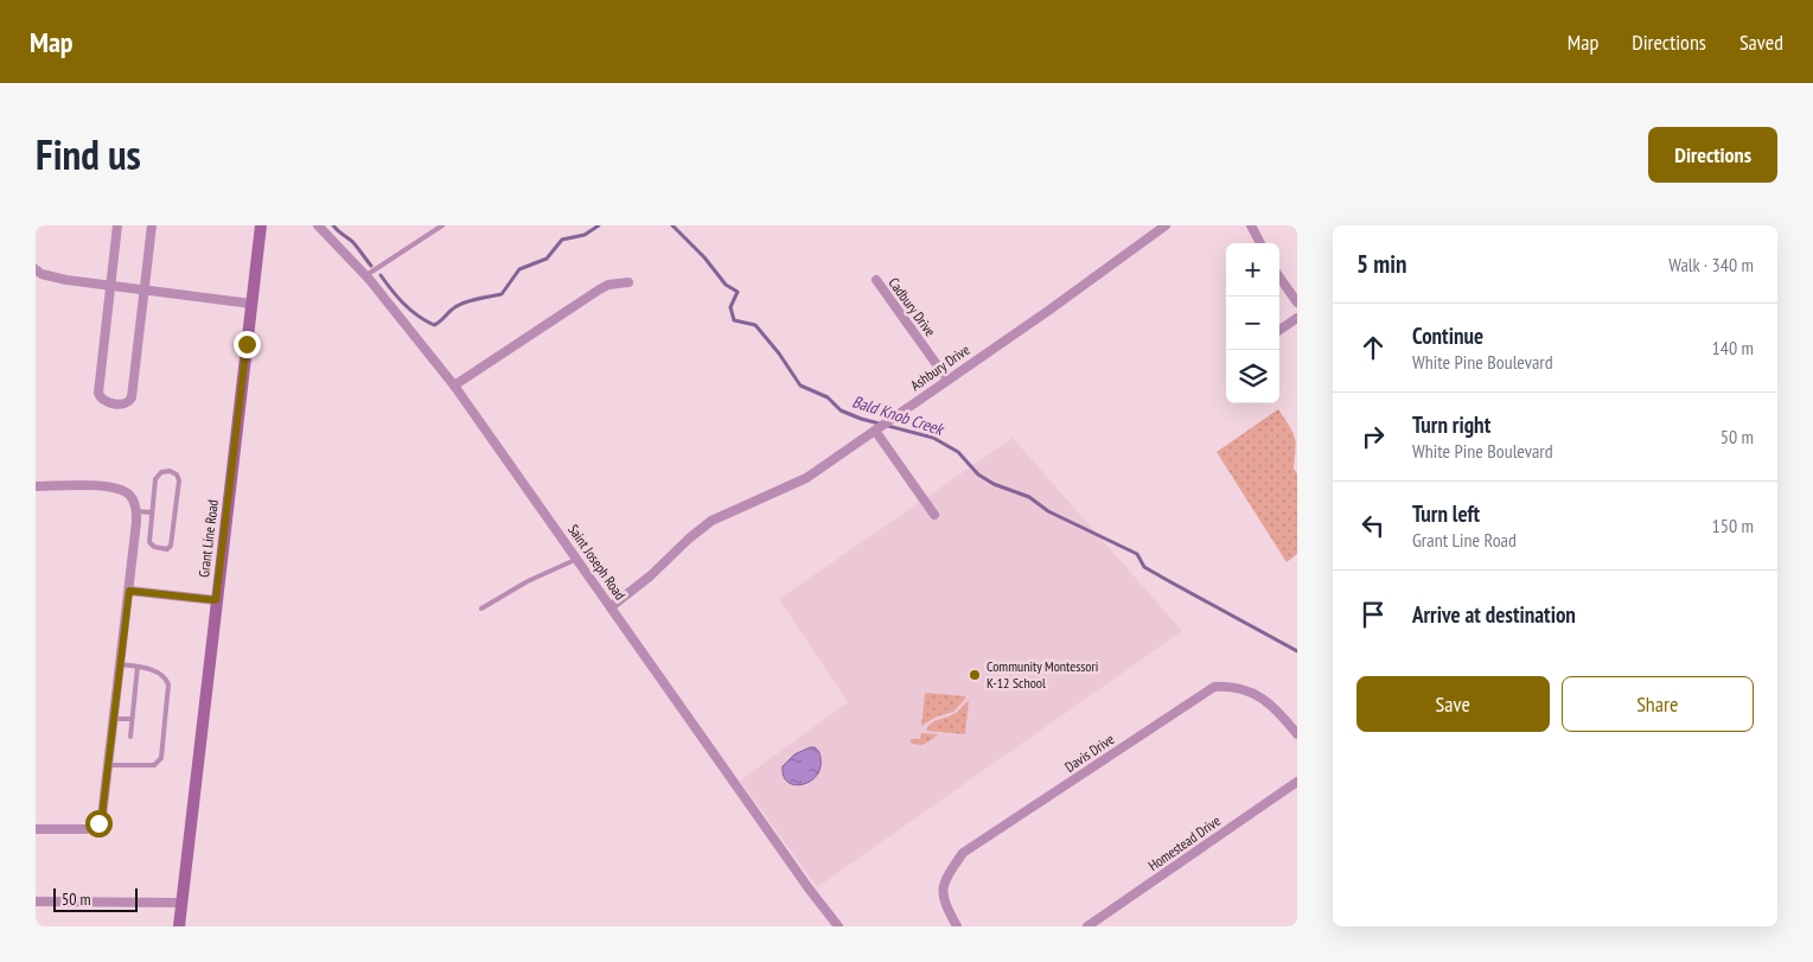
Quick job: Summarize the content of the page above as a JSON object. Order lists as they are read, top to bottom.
{
  "streets": {
    "main road": ["Grant Line Road"],
    "street": [
      "Cadbury Drive",
      "Ashbury Drive",
      "Saint Joseph Road",
      "Davis Drive",
      "Homestead Drive"
    ]
  },
  "crossings": [
    ["Cadbury Drive", "Ashbury Drive"],
    ["Ashbury Drive", "Saint Joseph Road"]
  ],
  "water": ["Bald Knob Creek"],
  "places": ["Community Montessori K-12 School"],
  "scale_bar": "50 m",
  "page": {
    "header": "Map",
    "nav": ["Map", "Directions", "Saved"],
    "title": "Find us",
    "buttons": [
      "Directions",
      ["Save", "Share"]
    ],
    "heading": ["5 min", "Walk · 340 m"],
    "map_buttons": ["+", "−"],
    "list": [
      ["Continue", "White Pine Boulevard", "140 m"],
      ["Turn right", "White Pine Boulevard", "50 m"],
      ["Turn left", "Grant Line Road", "150 m"],
      "Arrive at destination"
    ],
    "scale": "50 m"
  }
}
